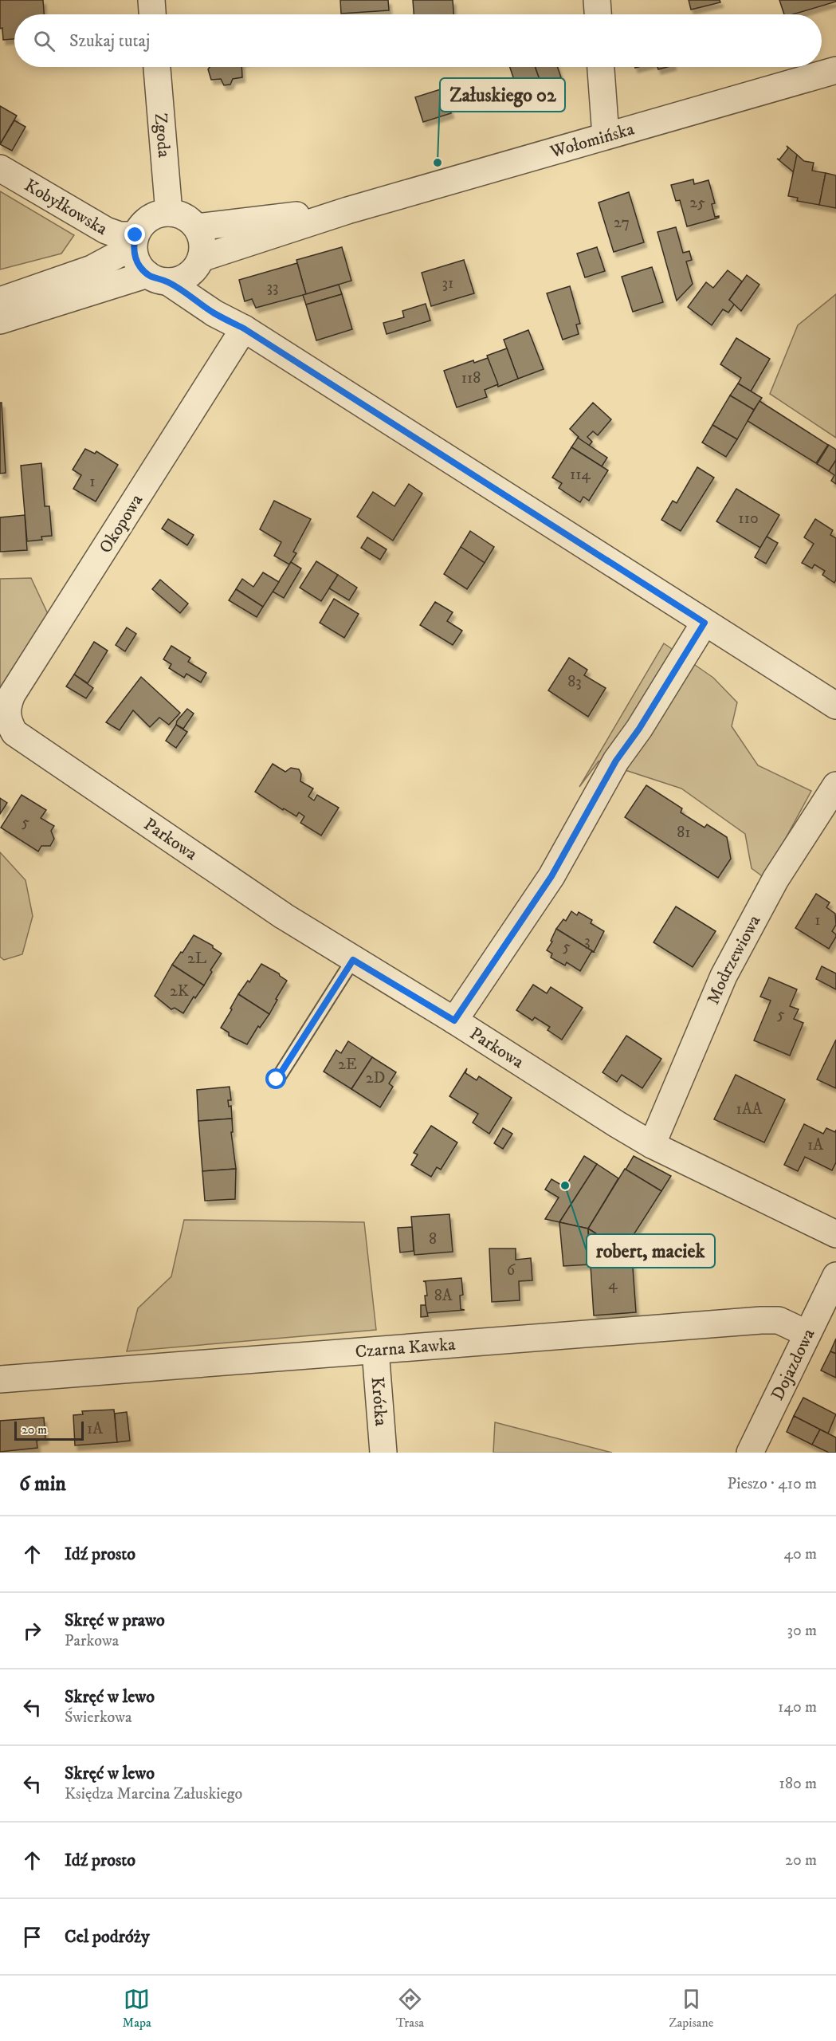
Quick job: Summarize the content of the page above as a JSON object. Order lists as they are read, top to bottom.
{
  "streets": {
    "street": [
      "Zgoda",
      "Wołomińska",
      "Kobyłkowska",
      "Okopowa",
      "Parkowa",
      "Modrzewiowa",
      "Czarna Kawka",
      "Dojazdowa",
      "Krótka"
    ]
  },
  "crossings": [
    ["Zgoda", "Wołomińska"],
    ["Zgoda", "Kobyłkowska"],
    ["Wołomińska", "Kobyłkowska"],
    ["Okopowa", "Parkowa"],
    ["Parkowa", "Modrzewiowa"],
    ["Czarna Kawka", "Dojazdowa"],
    ["Czarna Kawka", "Krótka"]
  ],
  "places": ["Załuskiego 02", "robert, maciek"],
  "house_numbers": [
    "25",
    "27",
    "31",
    "33",
    "118",
    "114",
    "1",
    "110",
    "83",
    "5",
    "81",
    "1",
    "3",
    "5",
    "2L",
    "2K",
    "5",
    "2E",
    "2D",
    "1AA",
    "1A",
    "8",
    "6",
    "4",
    "8A",
    "1A"
  ],
  "scale_bar": "20 m",
  "page": {
    "search": "Szukaj tutaj",
    "scale": "20 m",
    "heading": ["6 min", "Pieszo · 410 m"],
    "list": [
      ["Idź prosto", "40 m"],
      ["Skręć w prawo", "Parkowa", "30 m"],
      ["Skręć w lewo", "Świerkowa", "140 m"],
      ["Skręć w lewo", "Księdza Marcina Załuskiego", "180 m"],
      ["Idź prosto", "20 m"],
      "Cel podróży"
    ],
    "nav": ["Mapa", "Trasa", "Zapisane"]
  }
}
